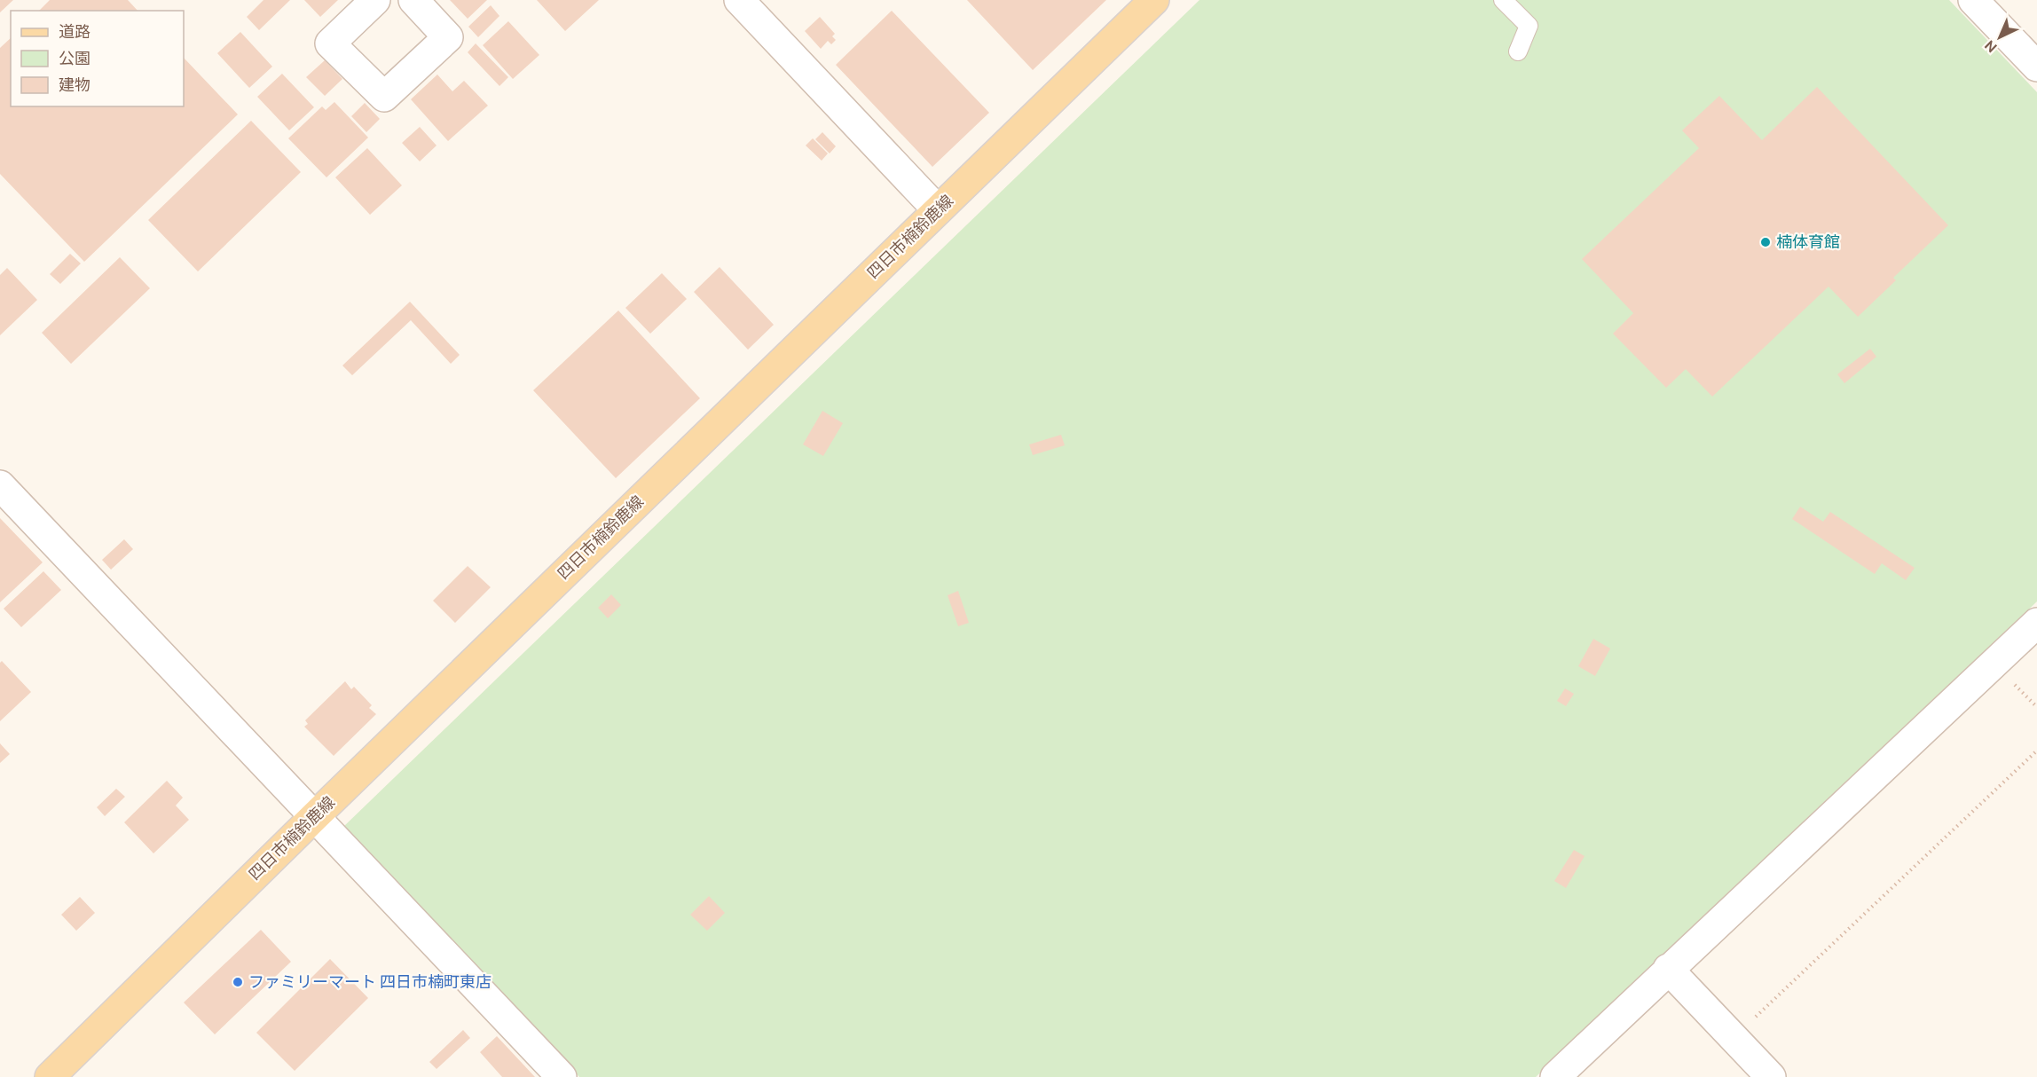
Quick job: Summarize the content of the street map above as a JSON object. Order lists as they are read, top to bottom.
{
  "streets": {
    "main road": ["四日市楠鈴鹿線"]
  },
  "places": ["楠体育館", "ファミリーマート 四日市楠町東店"],
  "legend": ["道路", "公園", "建物"],
  "north": "bottom left"
}
